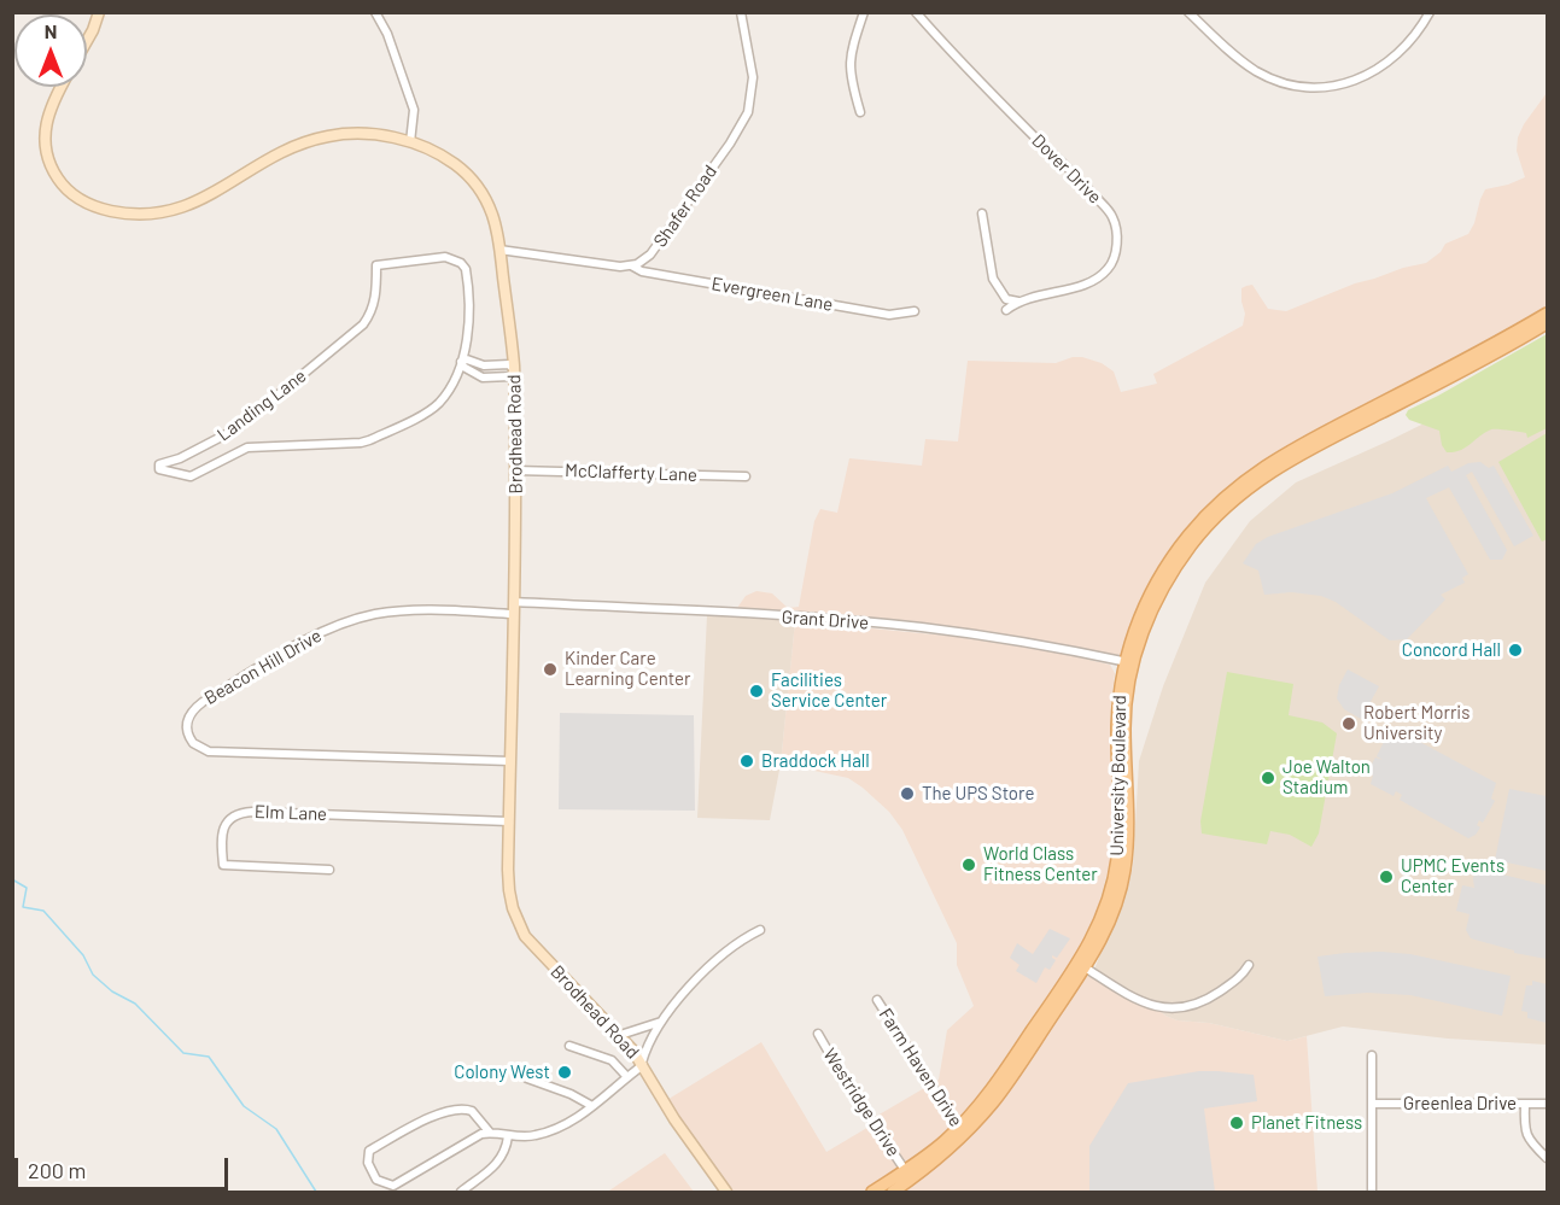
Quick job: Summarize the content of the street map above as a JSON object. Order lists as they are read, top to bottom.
{
  "streets": {
    "main road": ["Brodhead Road", "University Boulevard"],
    "street": [
      "Dover Drive",
      "Shafer Road",
      "Evergreen Lane",
      "Landing Lane",
      "McClafferty Lane",
      "Grant Drive",
      "Beacon Hill Drive",
      "Elm Lane",
      "Farm Haven Drive",
      "Westridge Drive",
      "Greenlea Drive"
    ]
  },
  "crossings": [
    ["Shafer Road", "Evergreen Lane"],
    ["Brodhead Road", "McClafferty Lane"],
    ["Brodhead Road", "Grant Drive"],
    ["Brodhead Road", "Beacon Hill Drive"],
    ["Brodhead Road", "Elm Lane"],
    ["Grant Drive", "University Boulevard"],
    ["University Boulevard", "Farm Haven Drive"],
    ["University Boulevard", "Westridge Drive"]
  ],
  "places": [
    "Concord Hall",
    "Kinder Care Learning Center",
    "Facilities Service Center",
    "Robert Morris University",
    "Braddock Hall",
    "Joe Walton Stadium",
    "The UPS Store",
    "World Class Fitness Center",
    "UPMC Events Center",
    "Colony West",
    "Planet Fitness"
  ],
  "scale_bar": "200 m",
  "north": "top"
}
